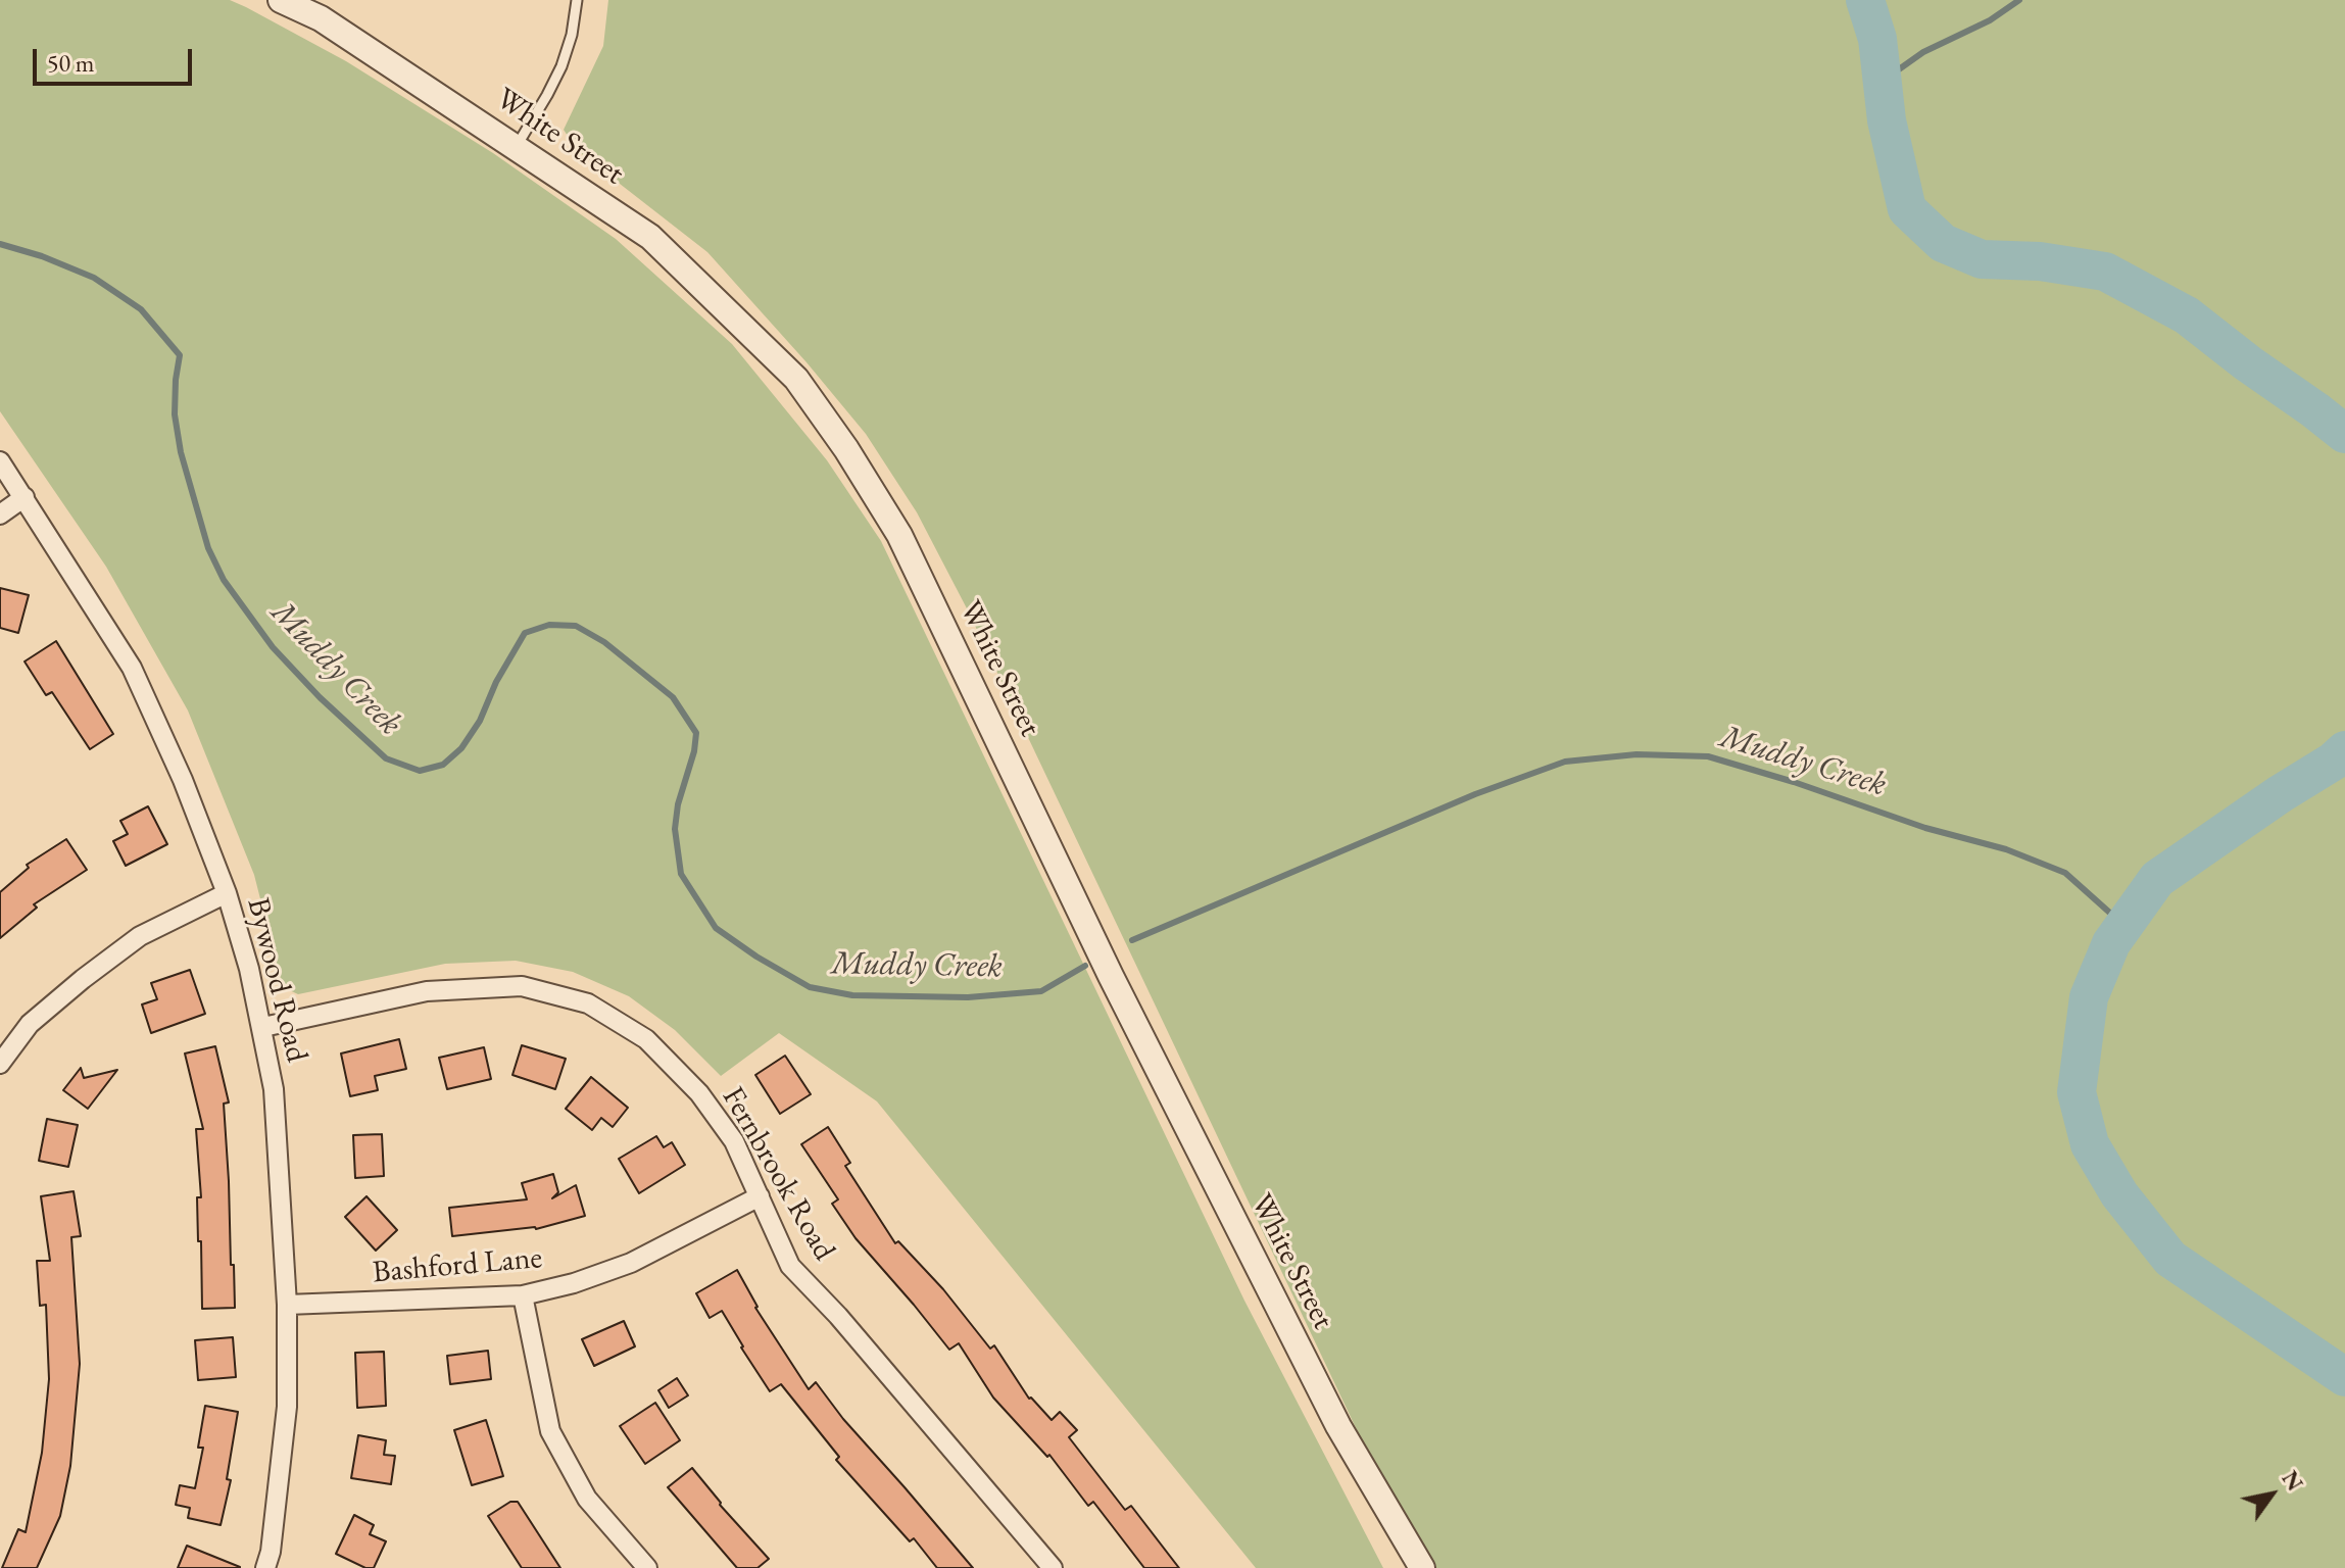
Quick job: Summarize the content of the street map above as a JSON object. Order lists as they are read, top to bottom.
{
  "streets": {
    "street": [
      "White Street",
      "Bywood Road",
      "Fernbrook Road",
      "Bashford Lane"
    ]
  },
  "crossings": [
    ["Bywood Road", "Fernbrook Road"],
    ["Bywood Road", "Bashford Lane"],
    ["Fernbrook Road", "Bashford Lane"]
  ],
  "water": ["Muddy Creek"],
  "scale_bar": "50 m",
  "north": "top right"
}
